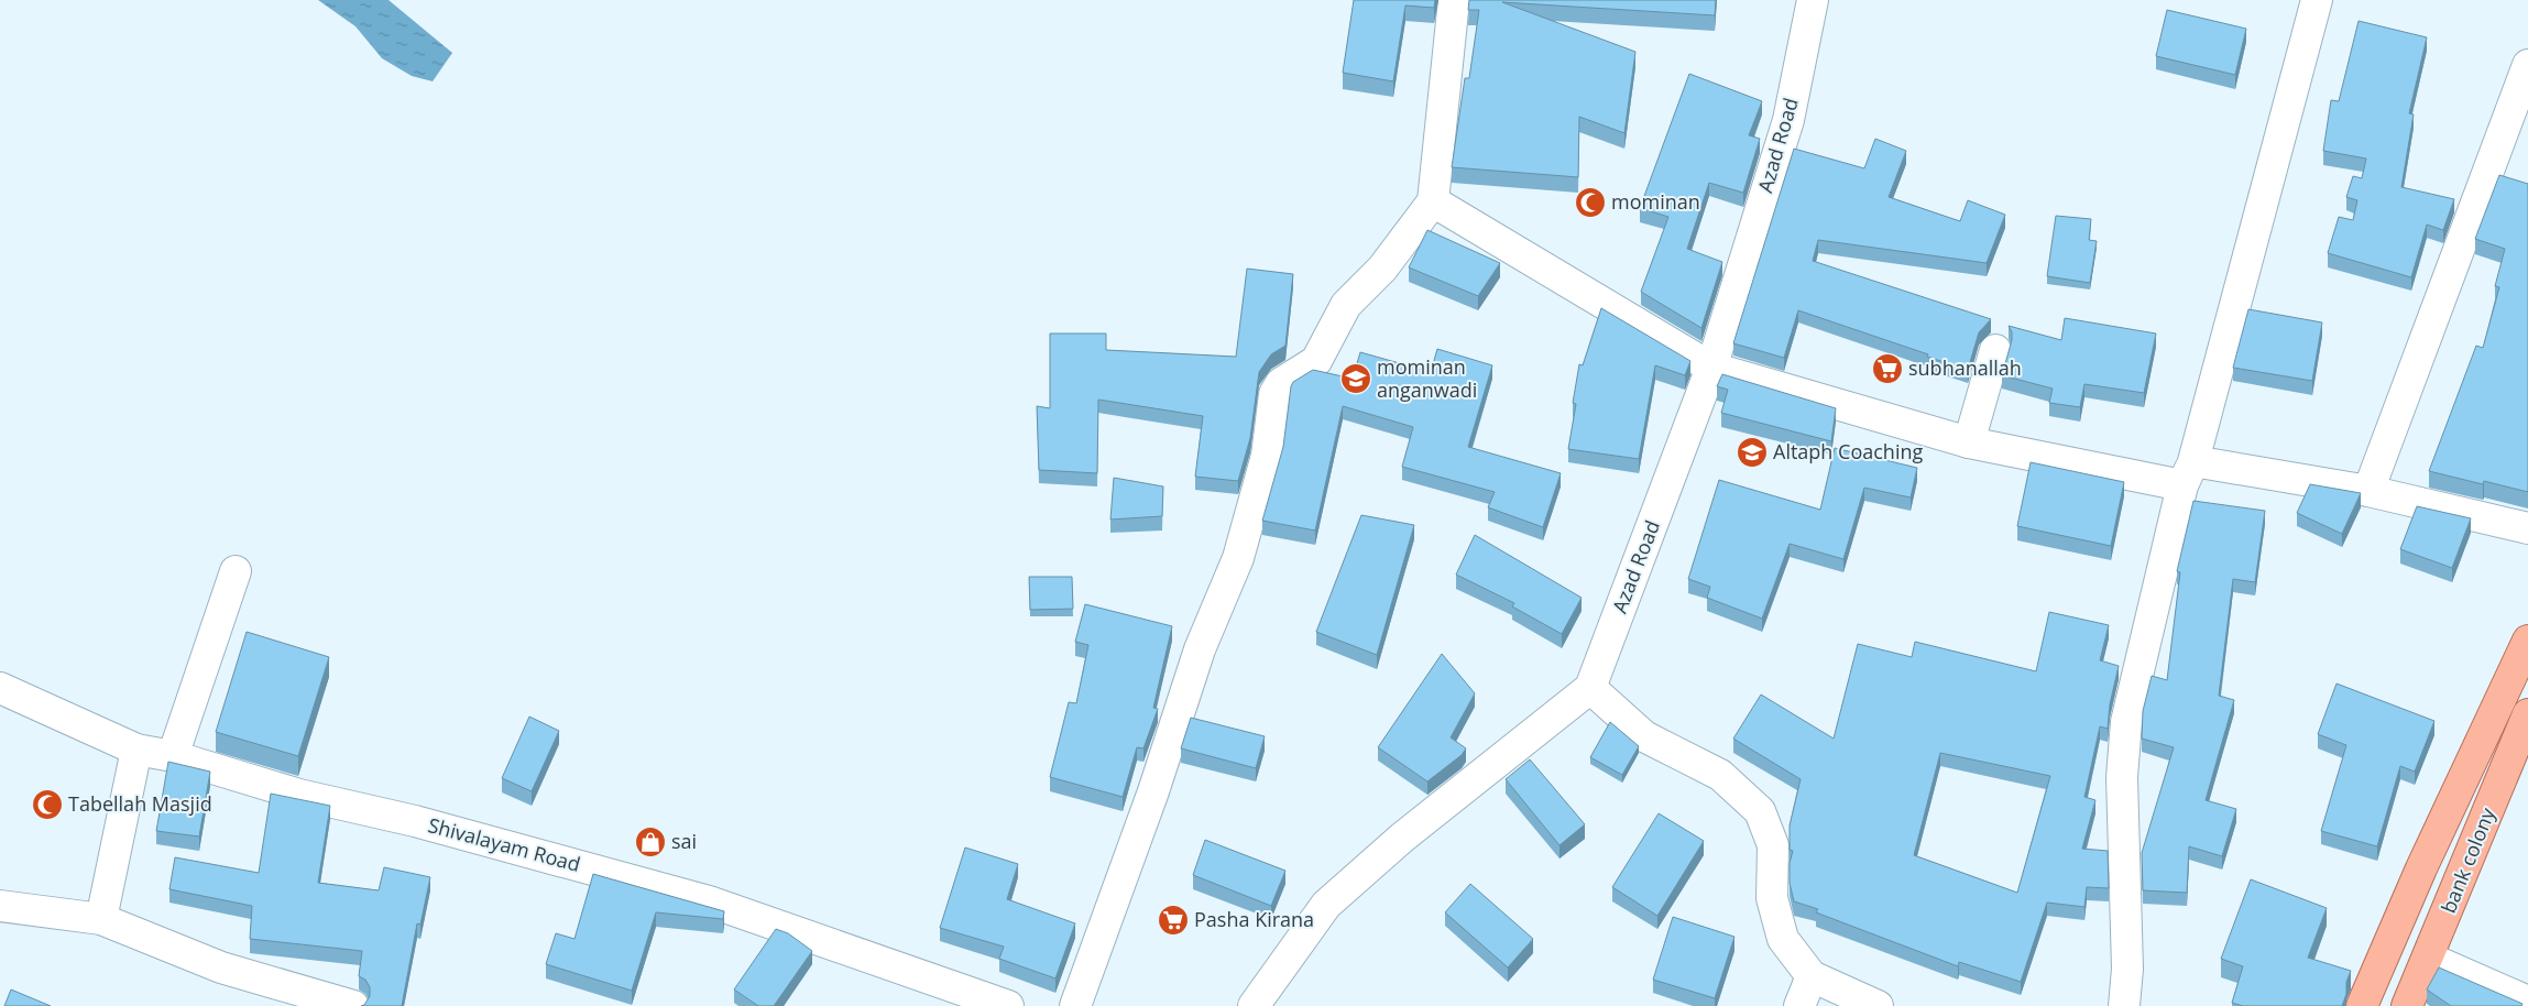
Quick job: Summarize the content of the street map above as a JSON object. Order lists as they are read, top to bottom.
{
  "streets": {
    "main road": ["bank colony"],
    "street": ["Azad Road", "Shivalayam Road"]
  },
  "places": {
    "mosque": ["mominan", "Tabellah Masjid"],
    "supermarket": ["subhanallah", "Pasha Kirana"],
    "school or university": ["mominan anganwadi", "Altaph Coaching"],
    "shop": ["sai"]
  }
}
